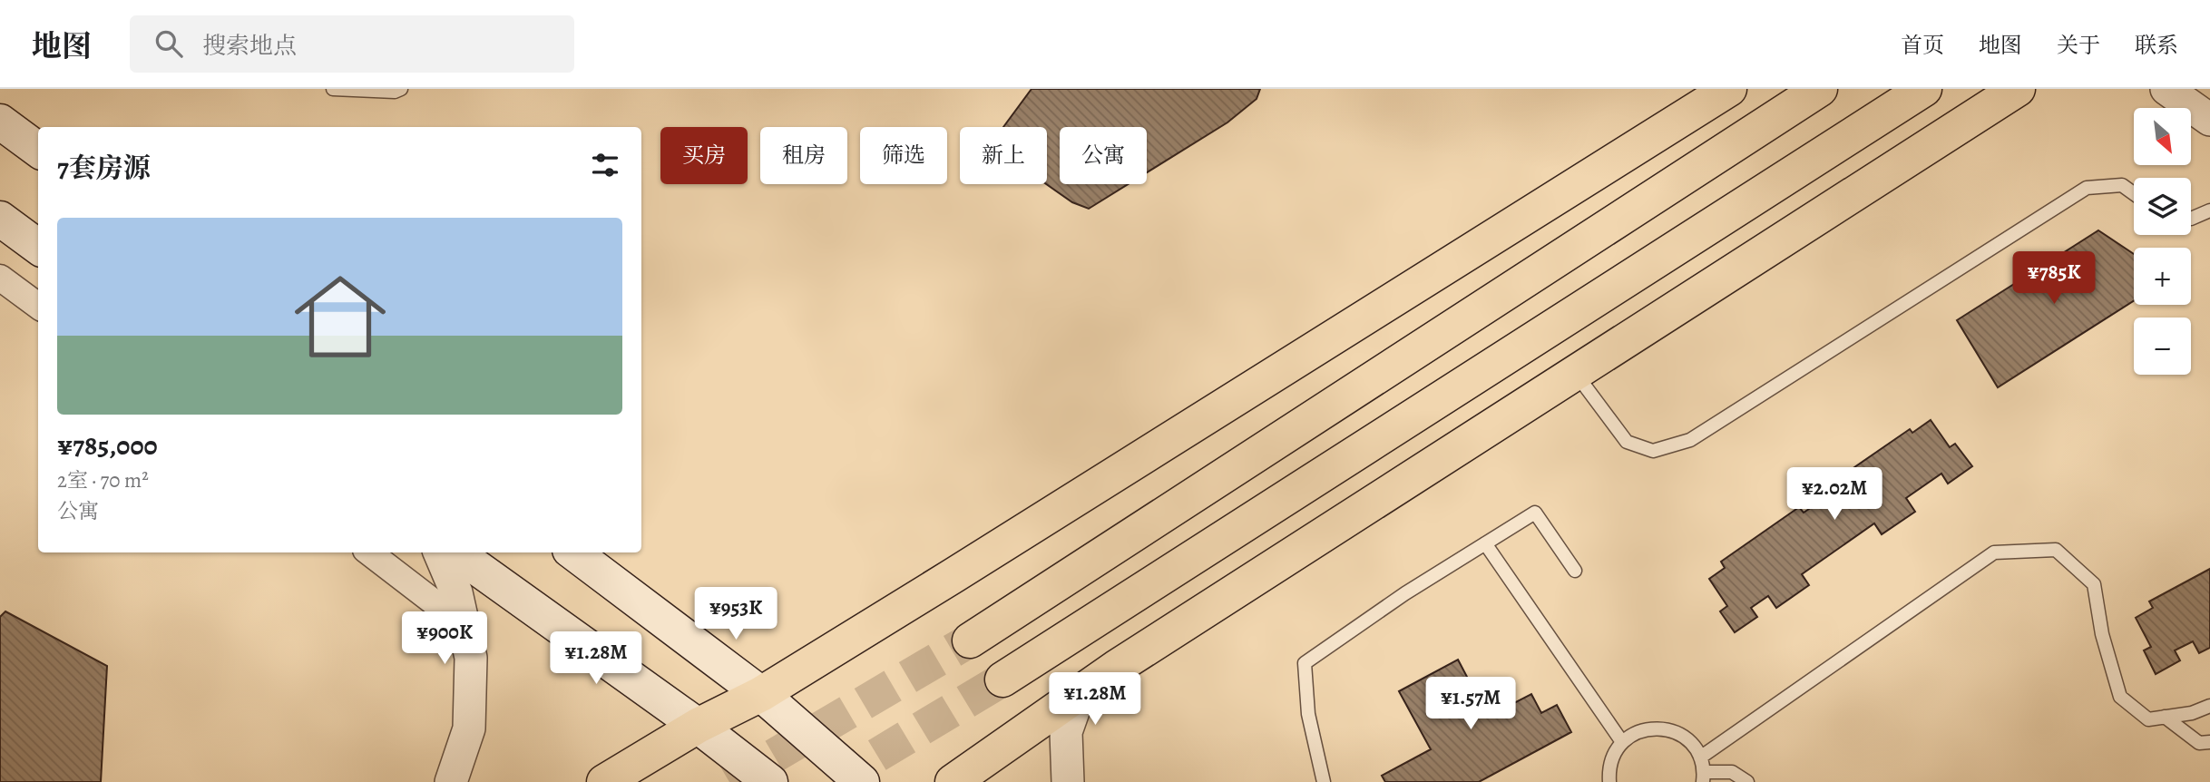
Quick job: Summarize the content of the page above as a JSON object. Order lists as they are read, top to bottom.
{
  "north": "bottom right",
  "page": {
    "header": "地图",
    "search": "搜索地点",
    "nav": [
      "首页",
      "地图",
      "关于",
      "联系"
    ],
    "map_buttons": ["+", "−"],
    "chip": [
      "买房",
      "租房",
      "筛选",
      "新上",
      "公寓"
    ],
    "heading": "7套房源",
    "list": [
      {
        "name": "¥785,000",
        "note": "2室 · 70 m² · 公寓"
      }
    ],
    "price": [
      "¥785K",
      "¥2.02M",
      "¥953K",
      "¥900K",
      "¥1.28M",
      "¥1.28M",
      "¥1.57M"
    ]
  }
}
